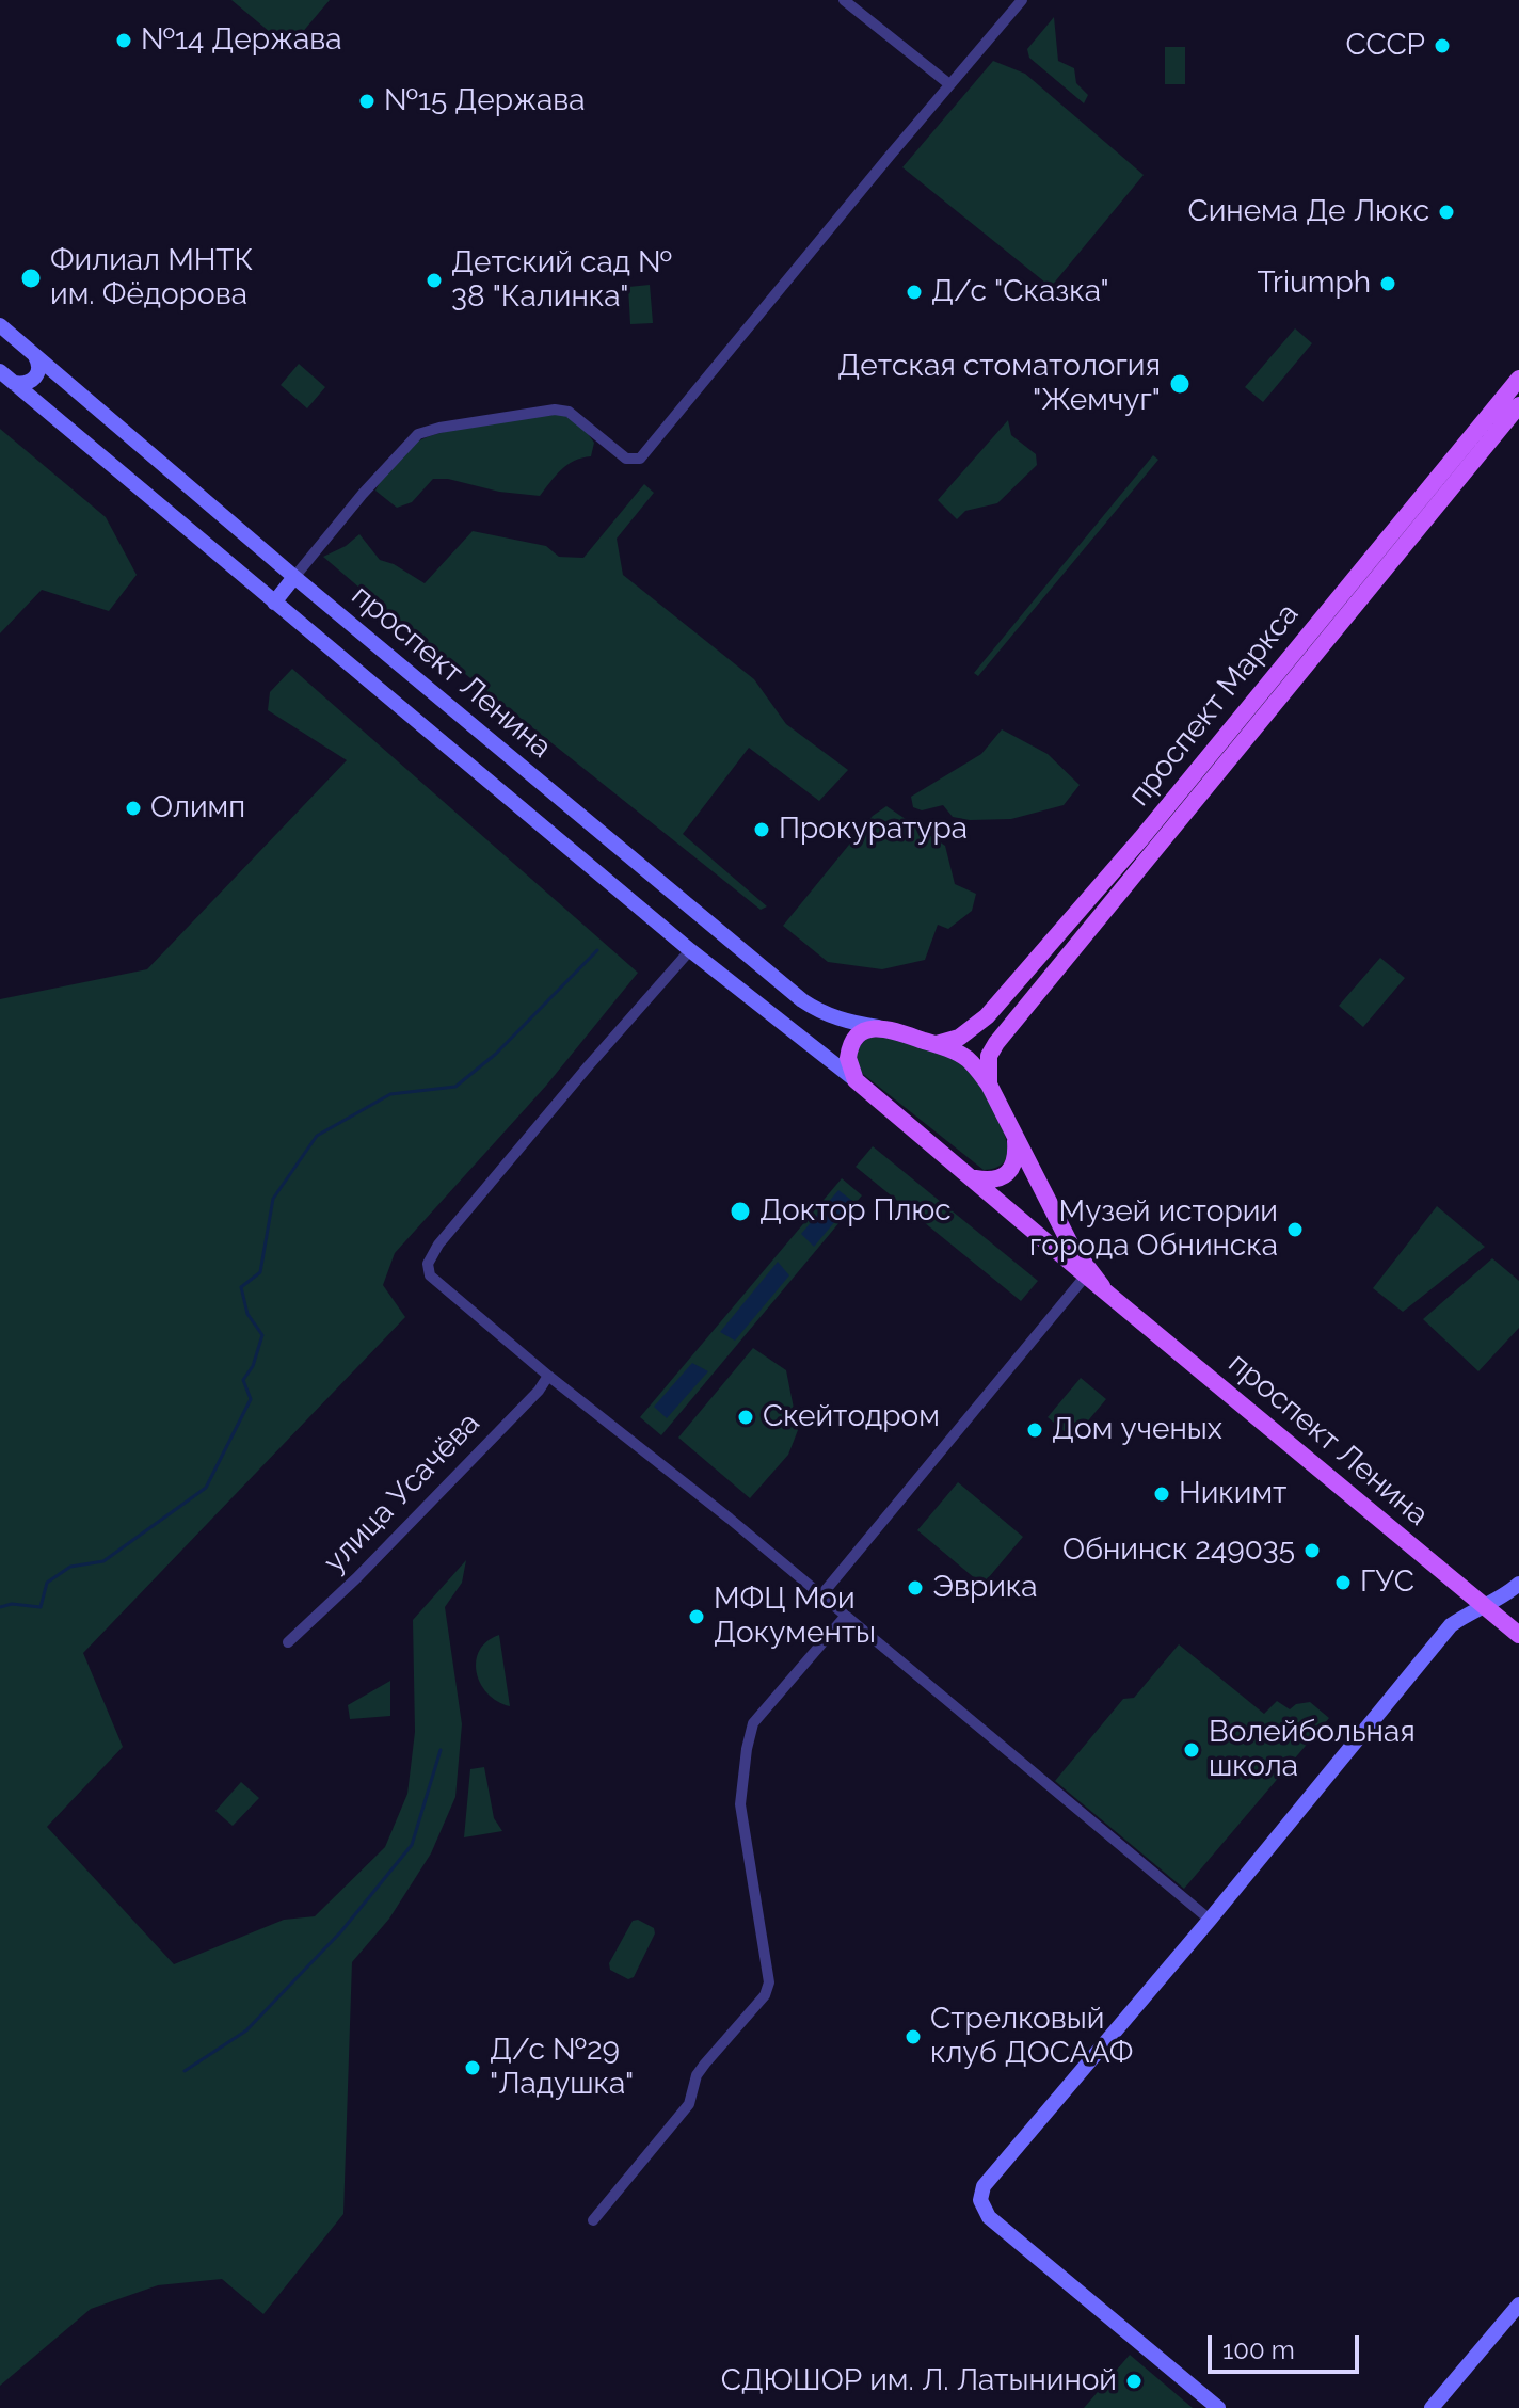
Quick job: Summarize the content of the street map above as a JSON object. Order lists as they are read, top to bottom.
{
  "streets": {
    "main road": ["проспект Ленина", "проспект Маркса"],
    "street": ["улица Усачёва"]
  },
  "crossings": [
    ["проспект Ленина", "проспект Маркса"]
  ],
  "places": [
    "№14 Держава",
    "СССР",
    "№15 Держава",
    "Синема Де Люкс",
    "Филиал МНТК им. Фёдорова",
    "Детский сад № 38 \"Калинка\"",
    "Triumph",
    "Д/с \"Сказка\"",
    "Детская стоматология \"Жемчуг\"",
    "Олимп",
    "Прокуратура",
    "Доктор Плюс",
    "Музей истории города Обнинска",
    "Скейтодром",
    "Дом ученых",
    "Никимт",
    "Обнинск 249035",
    "ГУС",
    "Эврика",
    "МФЦ Мои Документы",
    "Волейбольная школа",
    "Стрелковый клуб ДОСААФ",
    "Д/с №29 \"Ладушка\"",
    "СДЮШОР им. Л. Латыниной"
  ],
  "scale_bar": "100 m"
}
